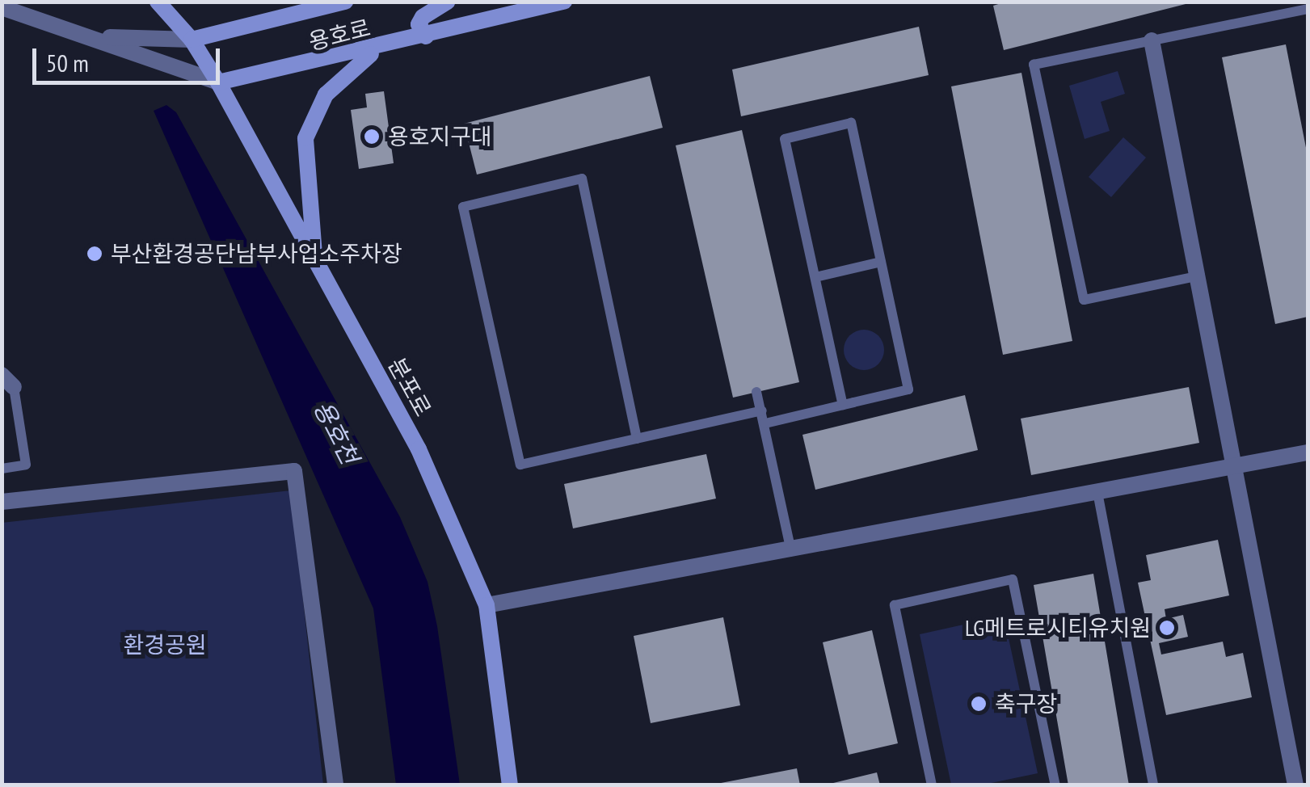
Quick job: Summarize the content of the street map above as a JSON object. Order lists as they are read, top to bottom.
{
  "streets": {
    "main road": ["용호로", "분포로"]
  },
  "crossings": [
    ["용호로", "분포로"]
  ],
  "water": ["용호천"],
  "parks": ["환경공원"],
  "places": [
    "용호지구대",
    "부산환경공단남부사업소주차장",
    "LG메트로시티유치원",
    "축구장"
  ],
  "scale_bar": "50 m"
}
